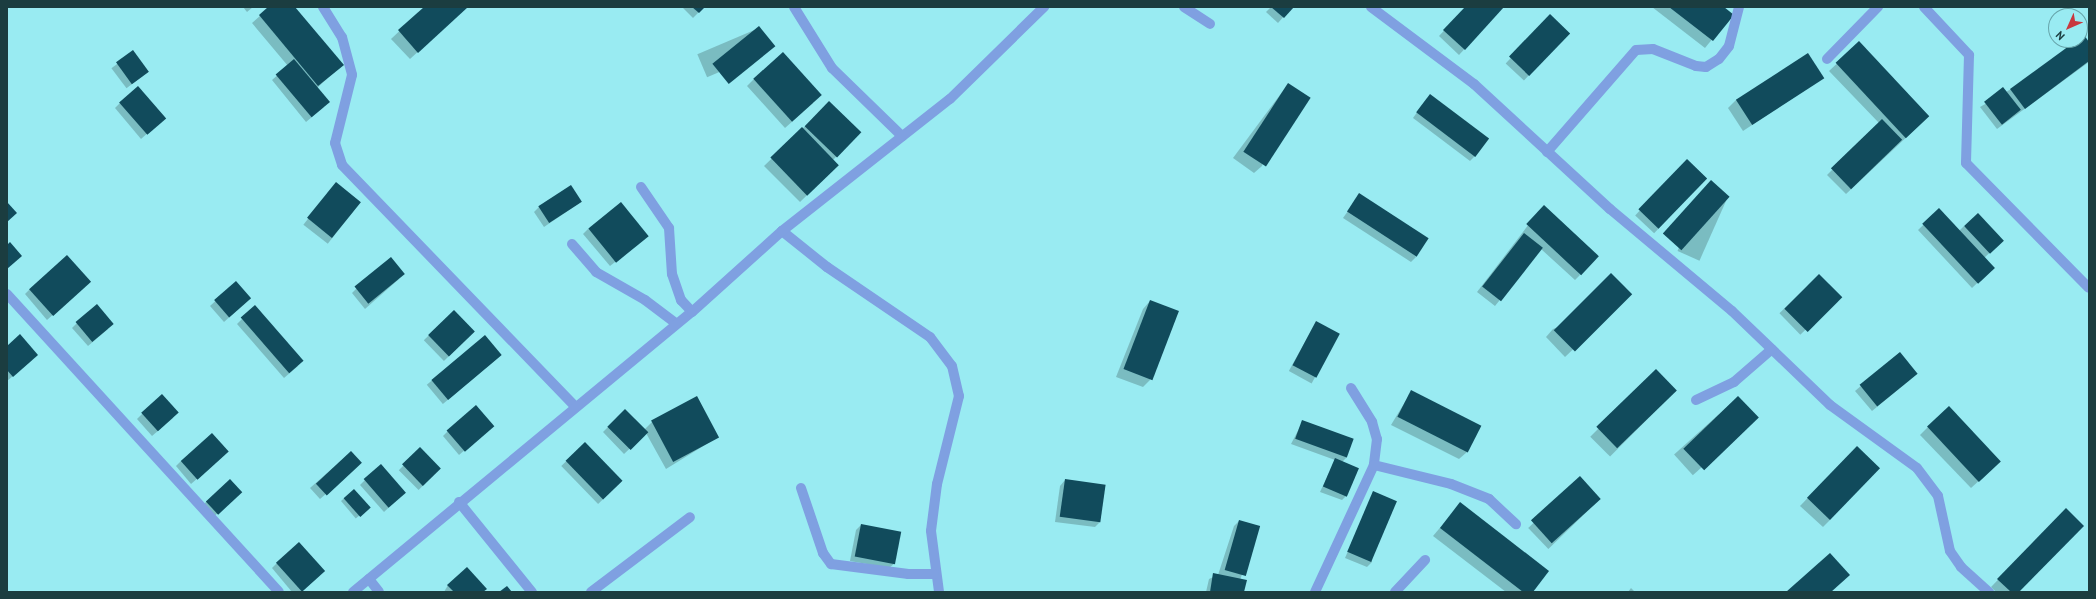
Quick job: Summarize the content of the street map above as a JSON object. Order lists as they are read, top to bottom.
{
  "north": "bottom left"
}
